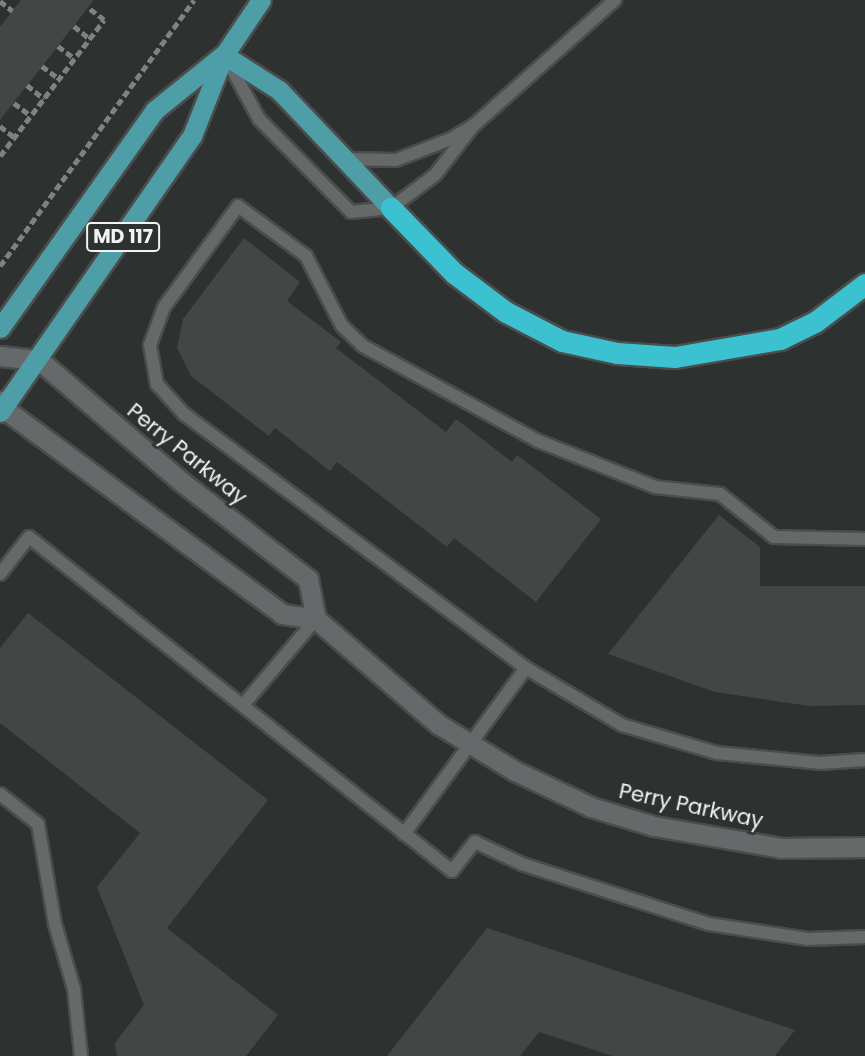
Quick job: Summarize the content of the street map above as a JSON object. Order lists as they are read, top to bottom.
{
  "streets": {
    "main road": ["MD 117"],
    "street": ["Perry Parkway"]
  },
  "crossings": [
    ["MD 117", "Perry Parkway"]
  ]
}
